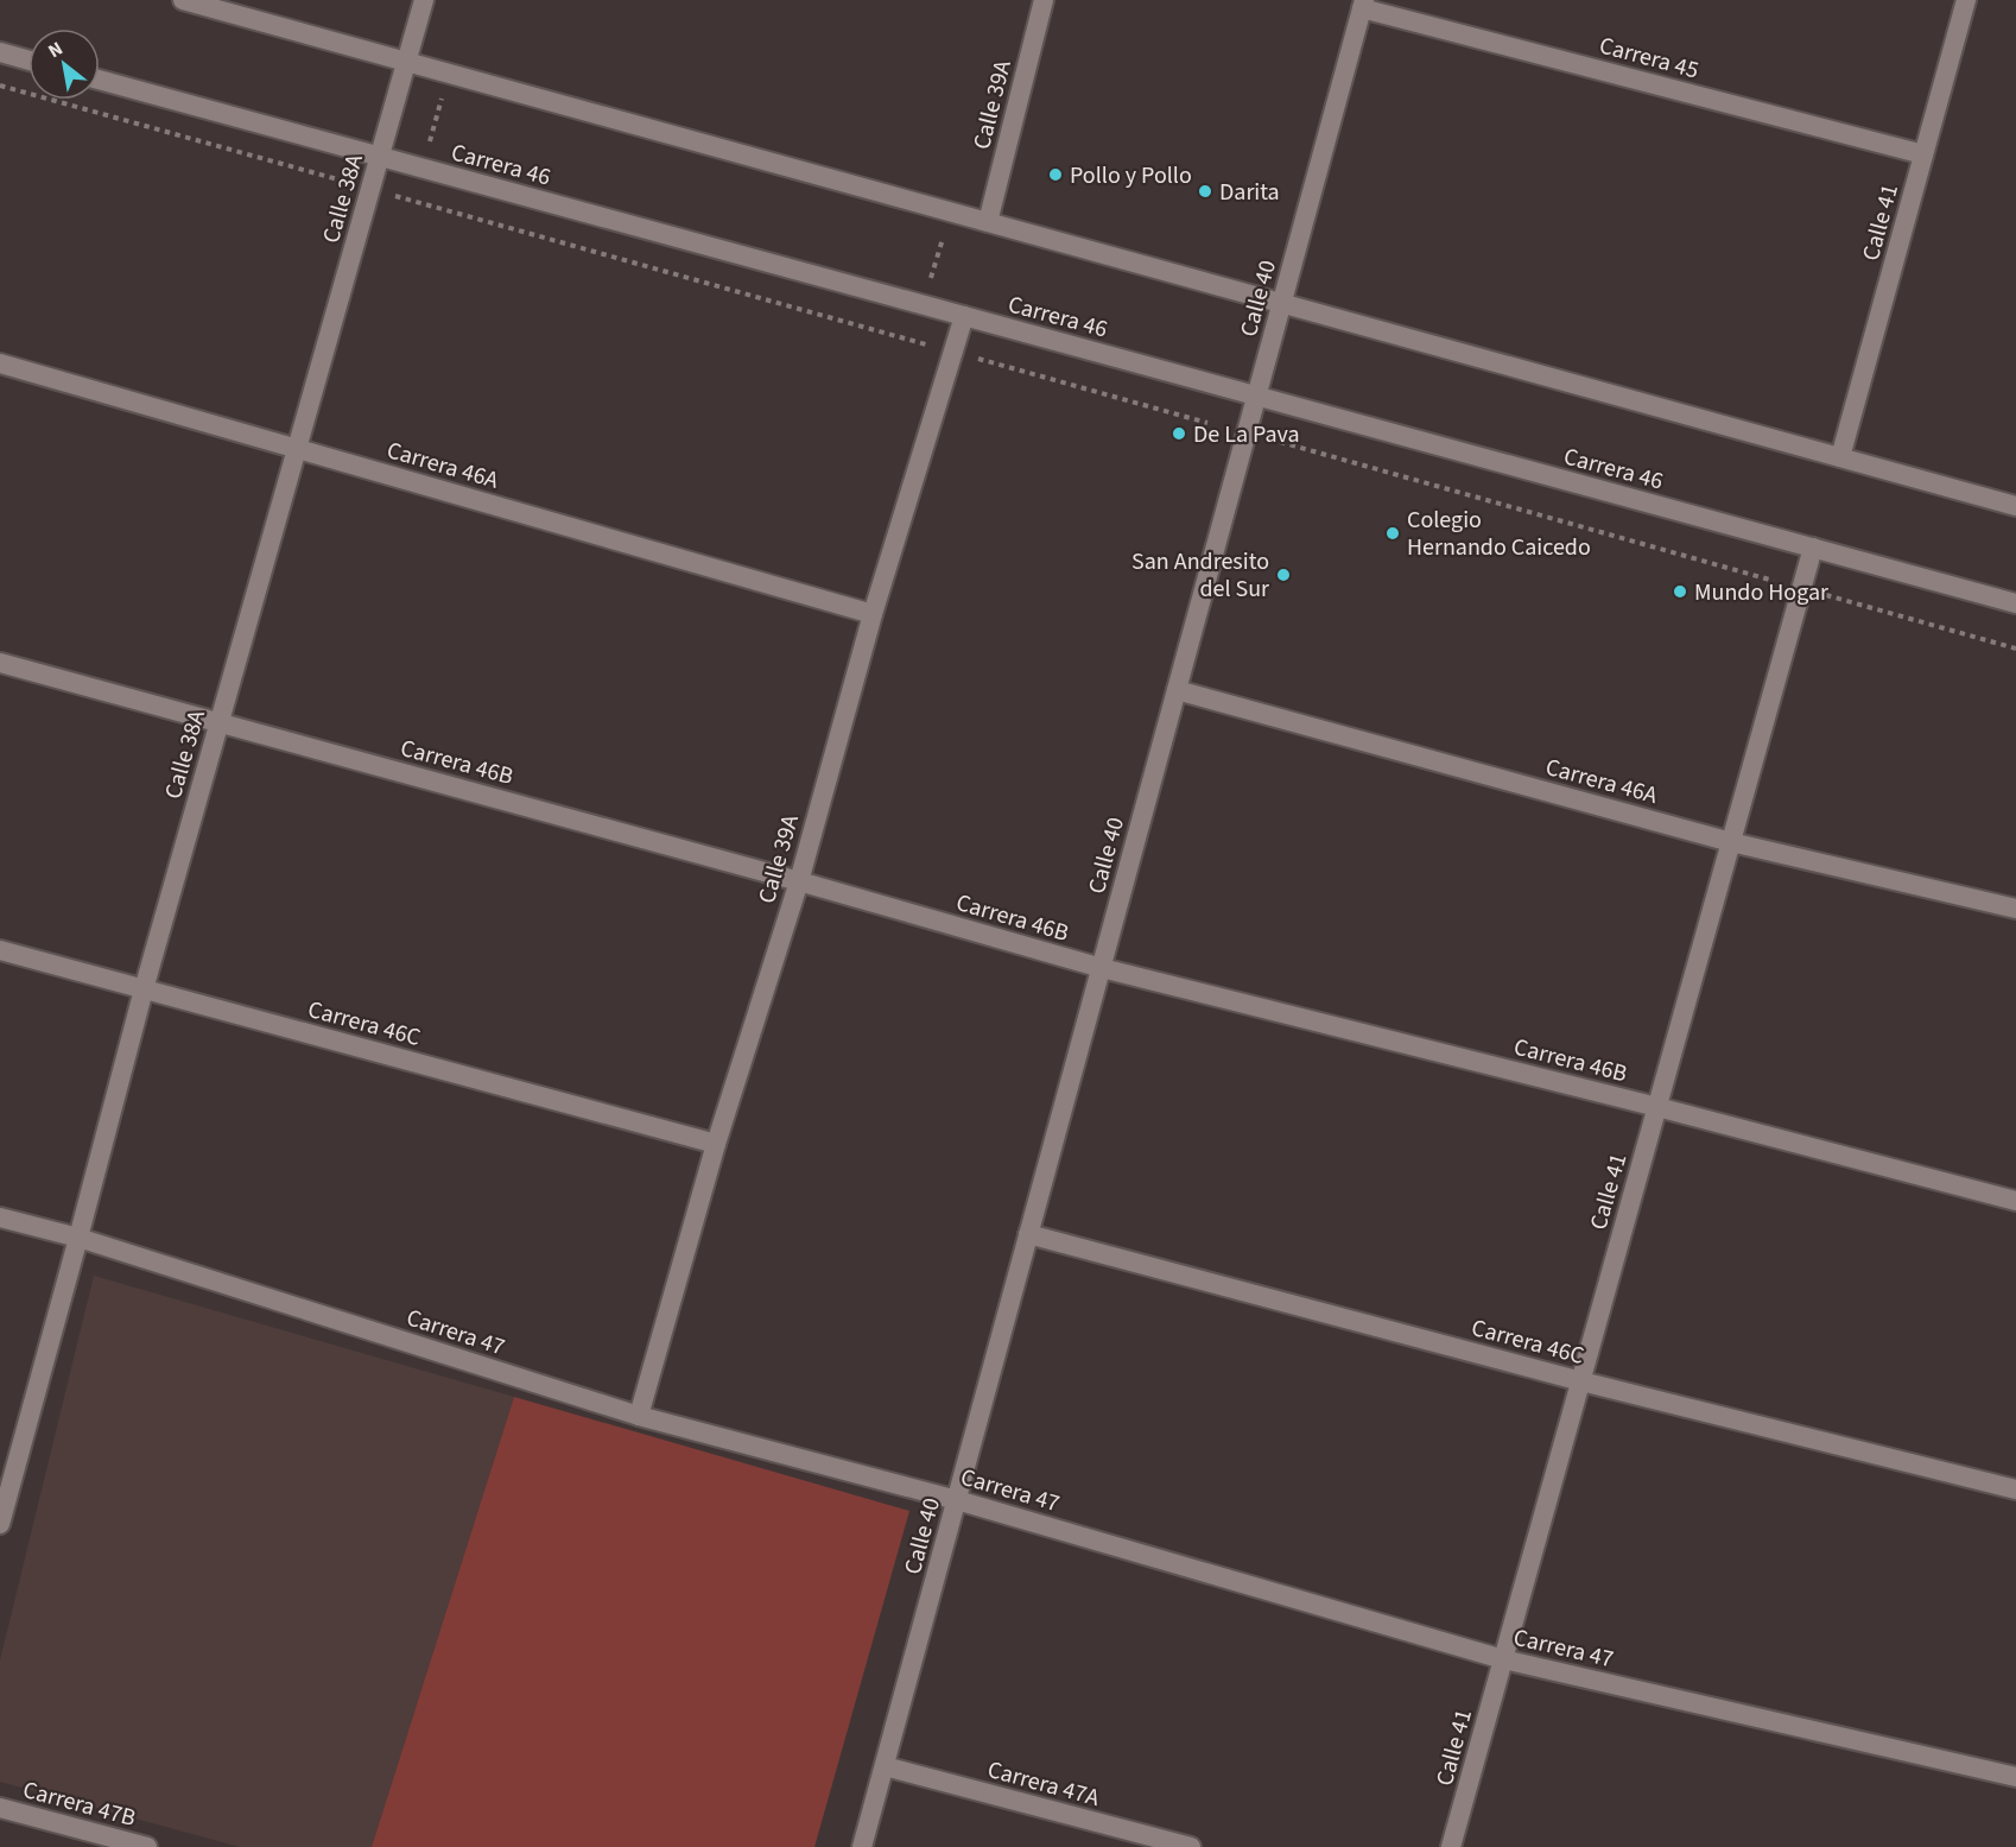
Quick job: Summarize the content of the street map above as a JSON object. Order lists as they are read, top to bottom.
{
  "streets": {
    "street": [
      "Carrera 45",
      "Calle 39A",
      "Carrera 46",
      "Calle 38A",
      "Calle 41",
      "Calle 40",
      "Carrera 46A",
      "Carrera 46B",
      "Carrera 46C",
      "Carrera 47",
      "Carrera 47A",
      "Carrera 47B"
    ]
  },
  "crossings": [
    ["Carrera 45", "Calle 41"],
    ["Carrera 45", "Calle 40"],
    ["Calle 39A", "Carrera 46"],
    ["Calle 39A", "Carrera 46A"],
    ["Calle 39A", "Carrera 46B"],
    ["Calle 39A", "Carrera 46C"],
    ["Calle 39A", "Carrera 47"],
    ["Carrera 46", "Calle 38A"],
    ["Carrera 46", "Calle 41"],
    ["Carrera 46", "Calle 40"],
    ["Calle 38A", "Carrera 46A"],
    ["Calle 38A", "Carrera 46B"],
    ["Calle 38A", "Carrera 46C"],
    ["Calle 38A", "Carrera 47"],
    ["Calle 41", "Carrera 46A"],
    ["Calle 41", "Carrera 46B"],
    ["Calle 41", "Carrera 46C"],
    ["Calle 41", "Carrera 47"],
    ["Calle 40", "Carrera 46A"],
    ["Calle 40", "Carrera 46B"],
    ["Calle 40", "Carrera 46C"],
    ["Calle 40", "Carrera 47"],
    ["Calle 40", "Carrera 47A"]
  ],
  "places": [
    "Pollo y Pollo",
    "Darita",
    "De La Pava",
    "Colegio Hernando Caicedo",
    "San Andresito del Sur",
    "Mundo Hogar"
  ],
  "north": "top left"
}
